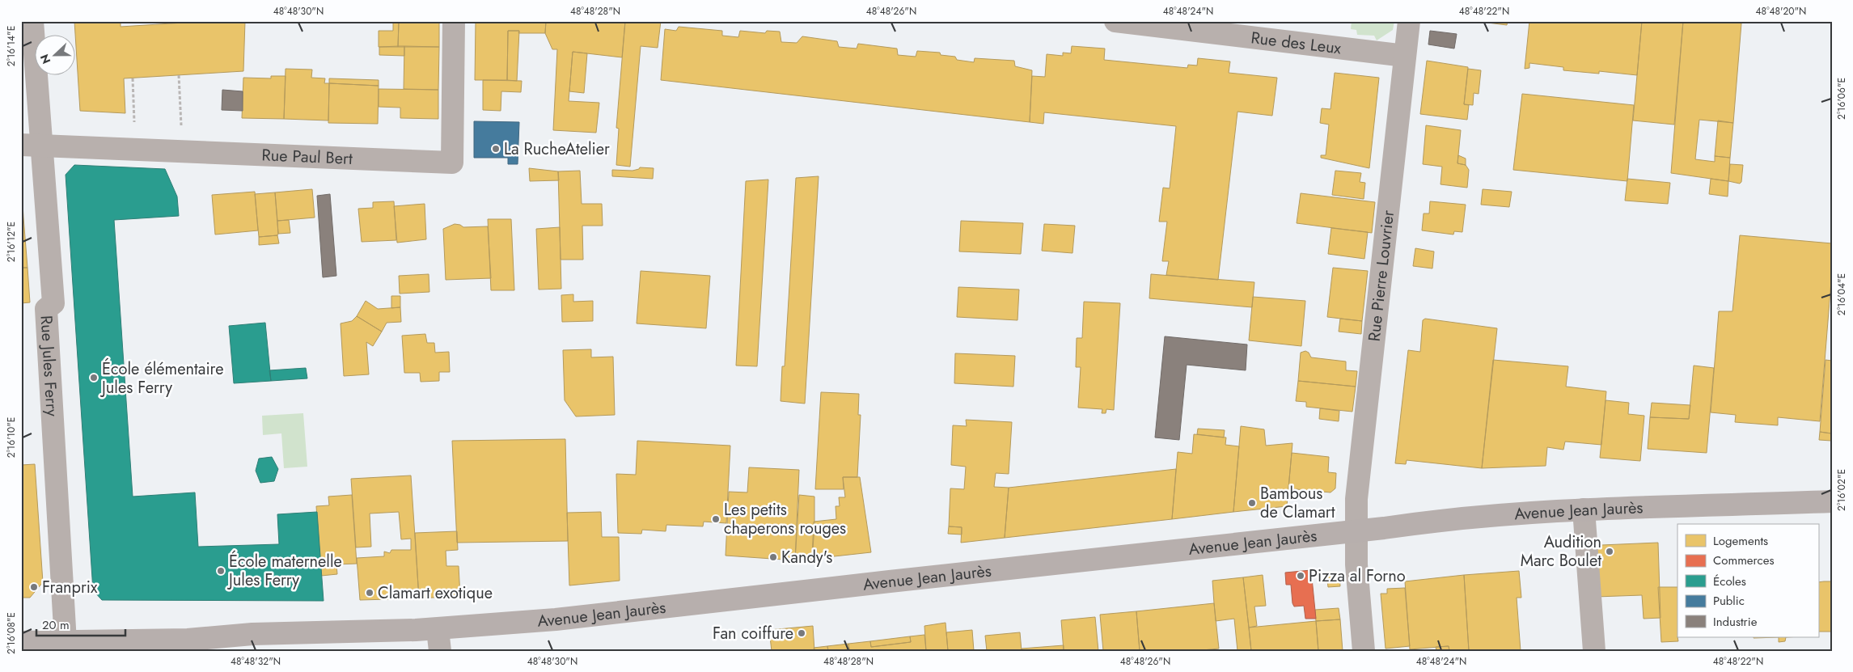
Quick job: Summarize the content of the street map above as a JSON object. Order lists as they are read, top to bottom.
{
  "streets": {
    "street": [
      "Rue des Leux",
      "Rue Paul Bert",
      "Rue Pierre Louvrier",
      "Rue Jules Ferry",
      "Avenue Jean Jaurès"
    ]
  },
  "crossings": [
    ["Rue des Leux", "Rue Pierre Louvrier"],
    ["Rue Paul Bert", "Rue Jules Ferry"],
    ["Rue Pierre Louvrier", "Avenue Jean Jaurès"],
    ["Rue Jules Ferry", "Avenue Jean Jaurès"]
  ],
  "places": [
    "La RucheAtelier",
    "École élémentaire Jules Ferry",
    "Bambous de Clamart",
    "Les petits chaperons rouges",
    "Audition Marc Boulet",
    "Kandy's",
    "École maternelle Jules Ferry",
    "Pizza al Forno",
    "Franprix",
    "Clamart exotique",
    "Fan coiffure"
  ],
  "legend": [
    "Logements",
    "Commerces",
    "Écoles",
    "Public",
    "Industrie"
  ],
  "scale_bar": "20 m",
  "north": "left",
  "coordinates": [
    "48°48'30\"N",
    "48°48'28\"N",
    "48°48'26\"N",
    "48°48'24\"N",
    "48°48'22\"N",
    "48°48'20\"N",
    "2°16'14\"E",
    "2°16'06\"E",
    "2°16'12\"E",
    "2°16'04\"E",
    "2°16'10\"E",
    "2°16'02\"E",
    "2°16'08\"E",
    "48°48'32\"N"
  ]
}
